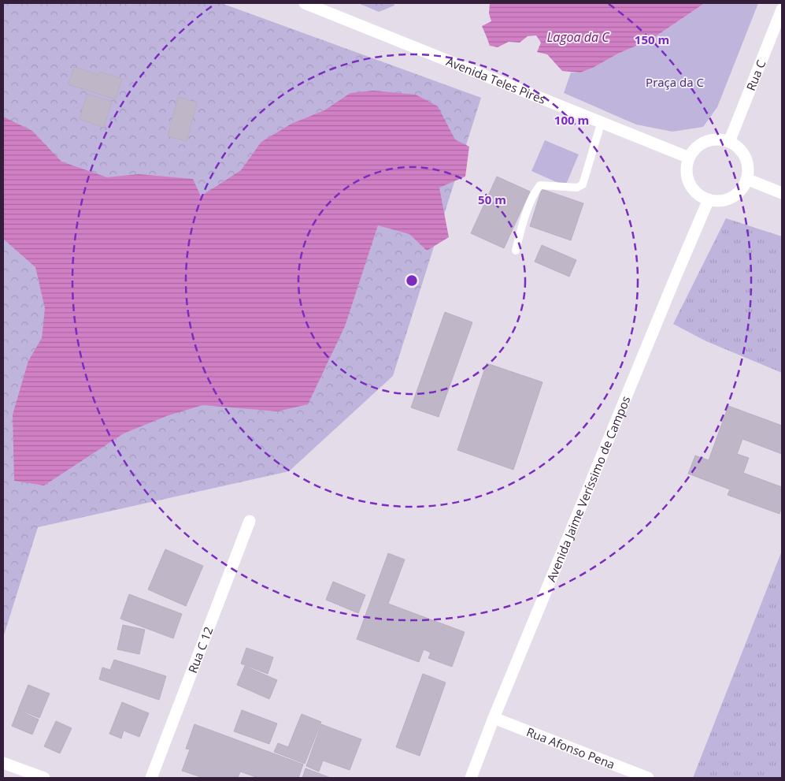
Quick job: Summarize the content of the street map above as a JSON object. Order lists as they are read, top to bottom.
{
  "streets": {
    "street": [
      "Rua C",
      "Avenida Teles Pires",
      "Avenida Jaime Veríssimo de Campos",
      "Rua C 12",
      "Rua Afonso Pena"
    ]
  },
  "crossings": [
    ["Rua C", "Avenida Teles Pires"],
    ["Rua C", "Avenida Jaime Veríssimo de Campos"],
    ["Avenida Teles Pires", "Avenida Jaime Veríssimo de Campos"],
    ["Avenida Jaime Veríssimo de Campos", "Rua Afonso Pena"]
  ],
  "water": ["Lagoa da C"],
  "parks": ["Praça da C"],
  "rings": ["150 m", "100 m", "50 m"]
}
